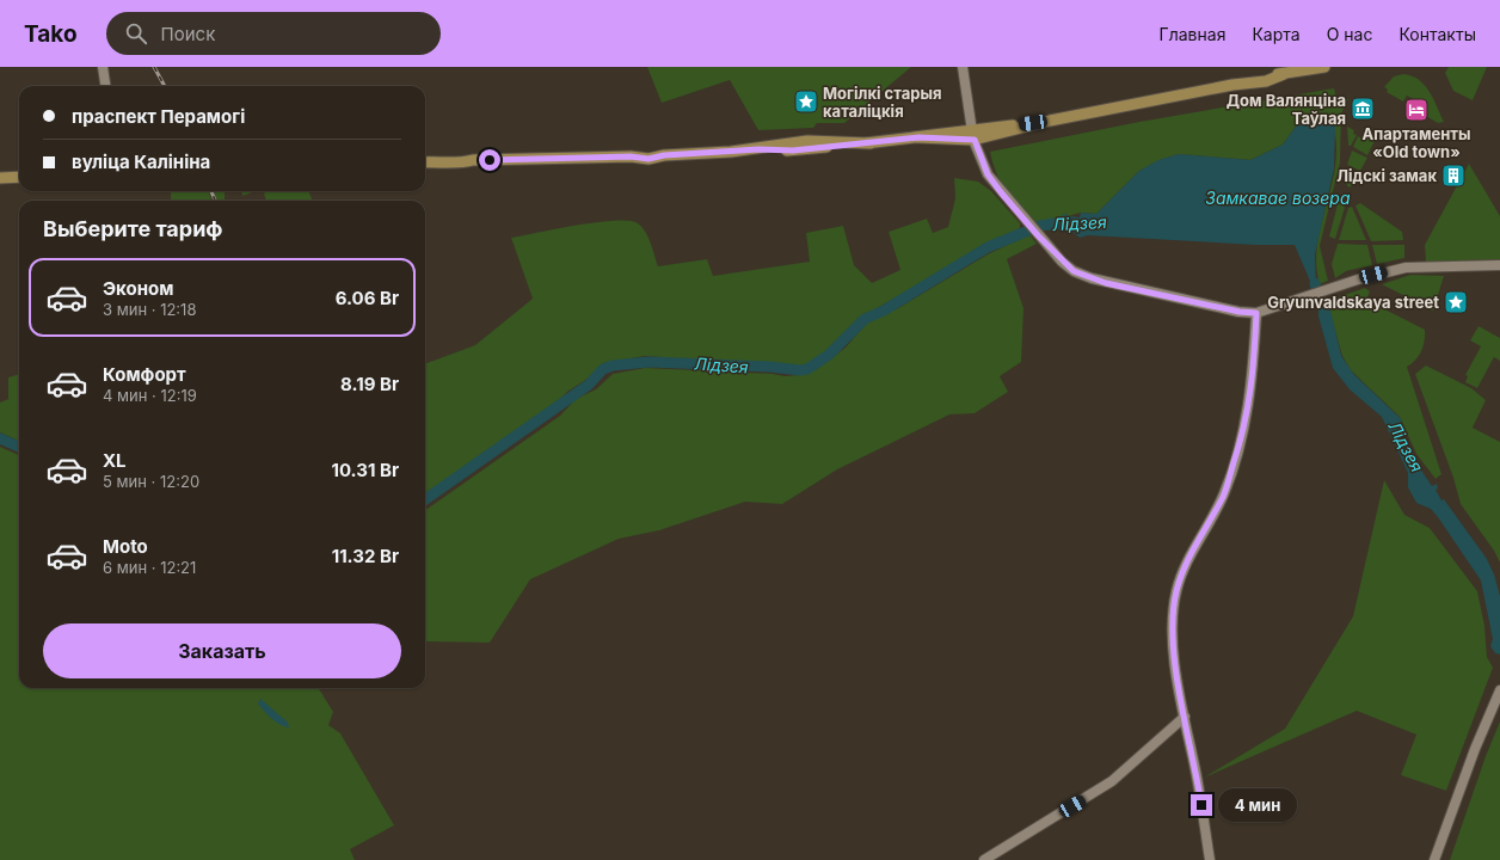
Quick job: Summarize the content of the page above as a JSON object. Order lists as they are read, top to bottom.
{
  "water": ["Замкавае возера", "Лідзея"],
  "places": {
    "place": ["Могілкі старыя каталіцкія", "Gryunvaldskaya street"],
    "museum": ["Дом Валянціна Таўлая"],
    "hotel": ["Апартаменты «Old town»"],
    "building": ["Лідскі замак"]
  },
  "page": {
    "header": "Tako",
    "search": "Поиск",
    "nav": [
      "Главная",
      "Карта",
      "О нас",
      "Контакты"
    ],
    "banner": ["праспект Перамогі", "вуліца Калініна"],
    "heading": "Выберите тариф",
    "list": [
      {
        "name": "Эконом",
        "note": "3 мин · 12:18",
        "value": "6.06 Br"
      },
      {
        "name": "Комфорт",
        "note": "4 мин · 12:19",
        "value": "8.19 Br"
      },
      {
        "name": "XL",
        "note": "5 мин · 12:20",
        "value": "10.31 Br"
      },
      {
        "name": "Moto",
        "note": "6 мин · 12:21",
        "value": "11.32 Br"
      }
    ],
    "buttons": "Заказать",
    "bubble": "4 мин"
  }
}
